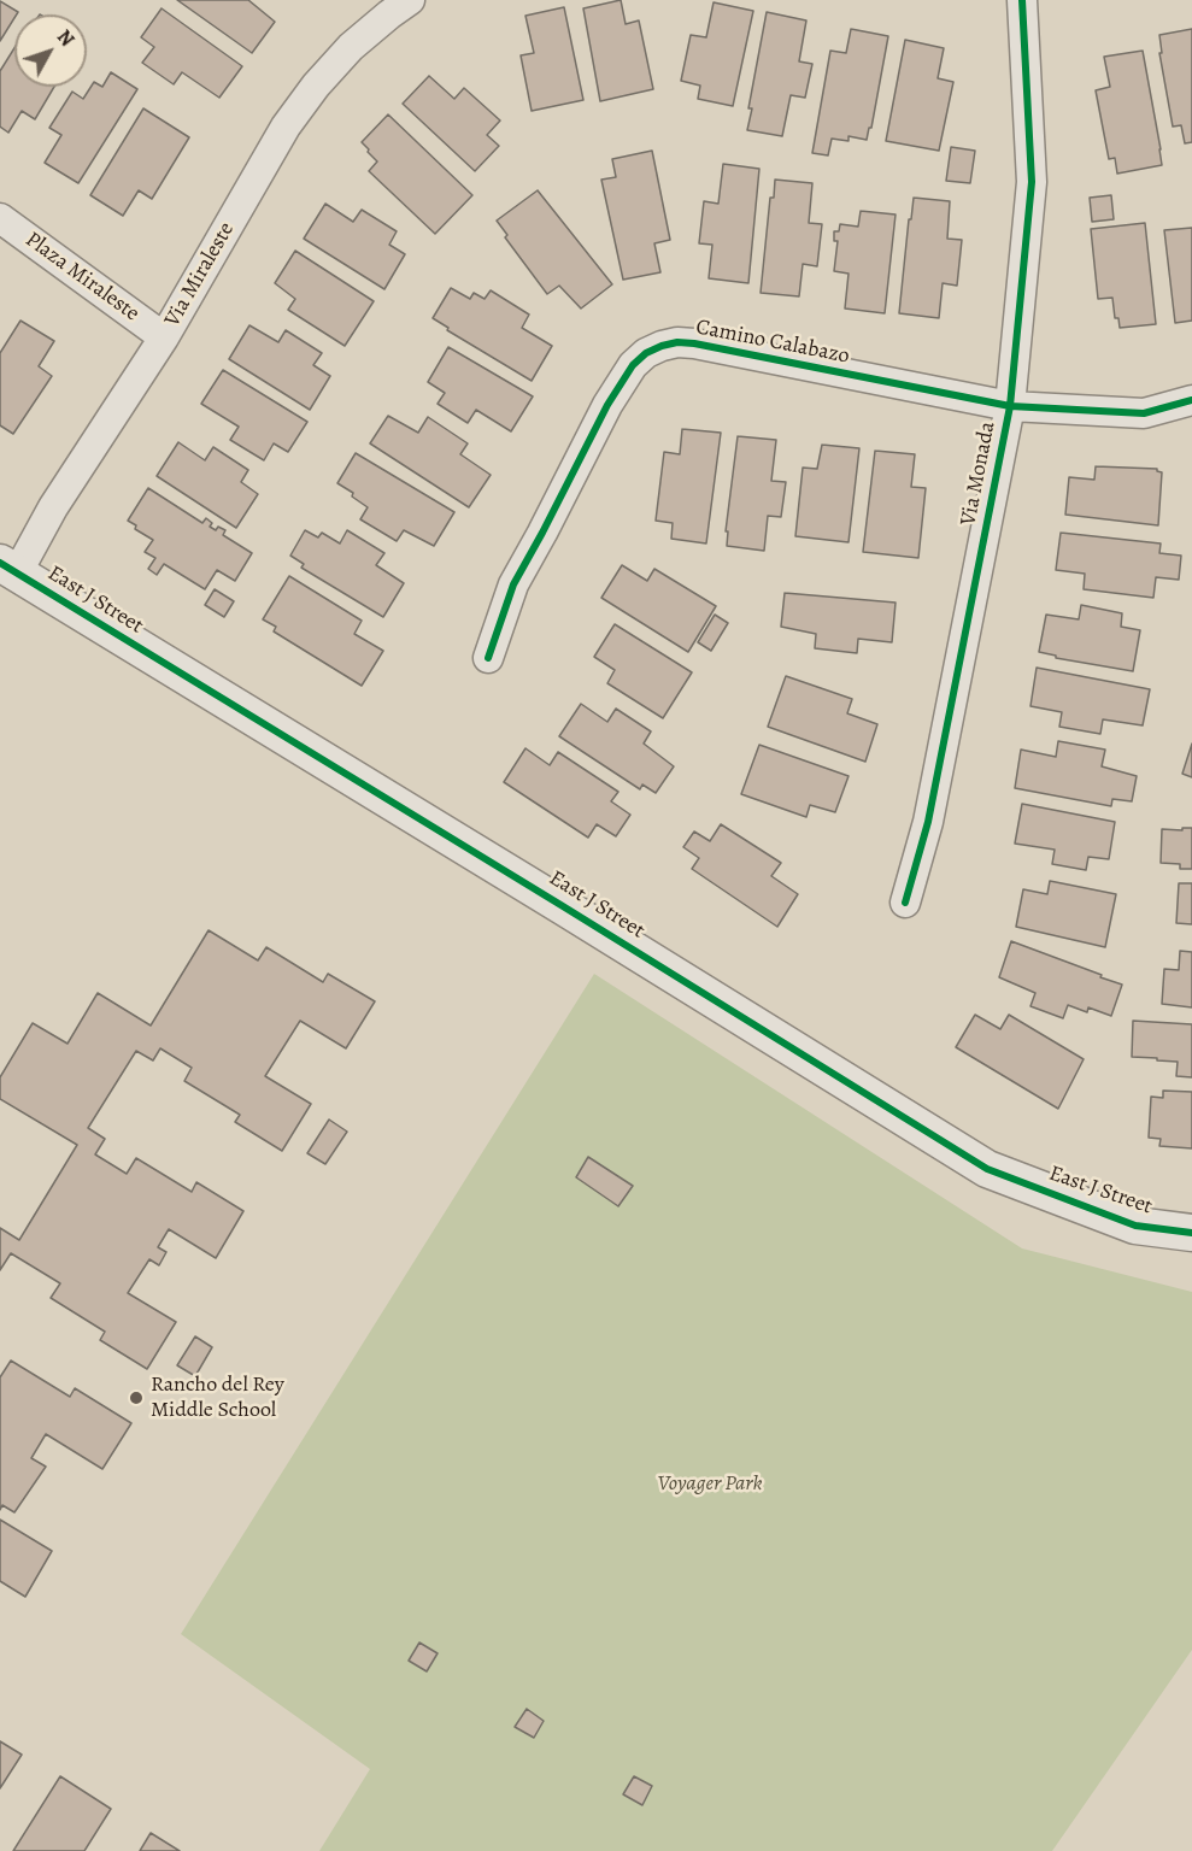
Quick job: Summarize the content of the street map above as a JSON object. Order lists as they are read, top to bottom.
{
  "streets": {
    "street": [
      "Via Miraleste",
      "Plaza Miraleste",
      "Camino Calabazo",
      "Via Monada",
      "East J Street"
    ]
  },
  "crossings": [
    ["Via Miraleste", "Plaza Miraleste"],
    ["Via Miraleste", "East J Street"],
    ["Camino Calabazo", "Via Monada"]
  ],
  "parks": ["Voyager Park"],
  "places": ["Rancho del Rey Middle School"],
  "north": "top right"
}
